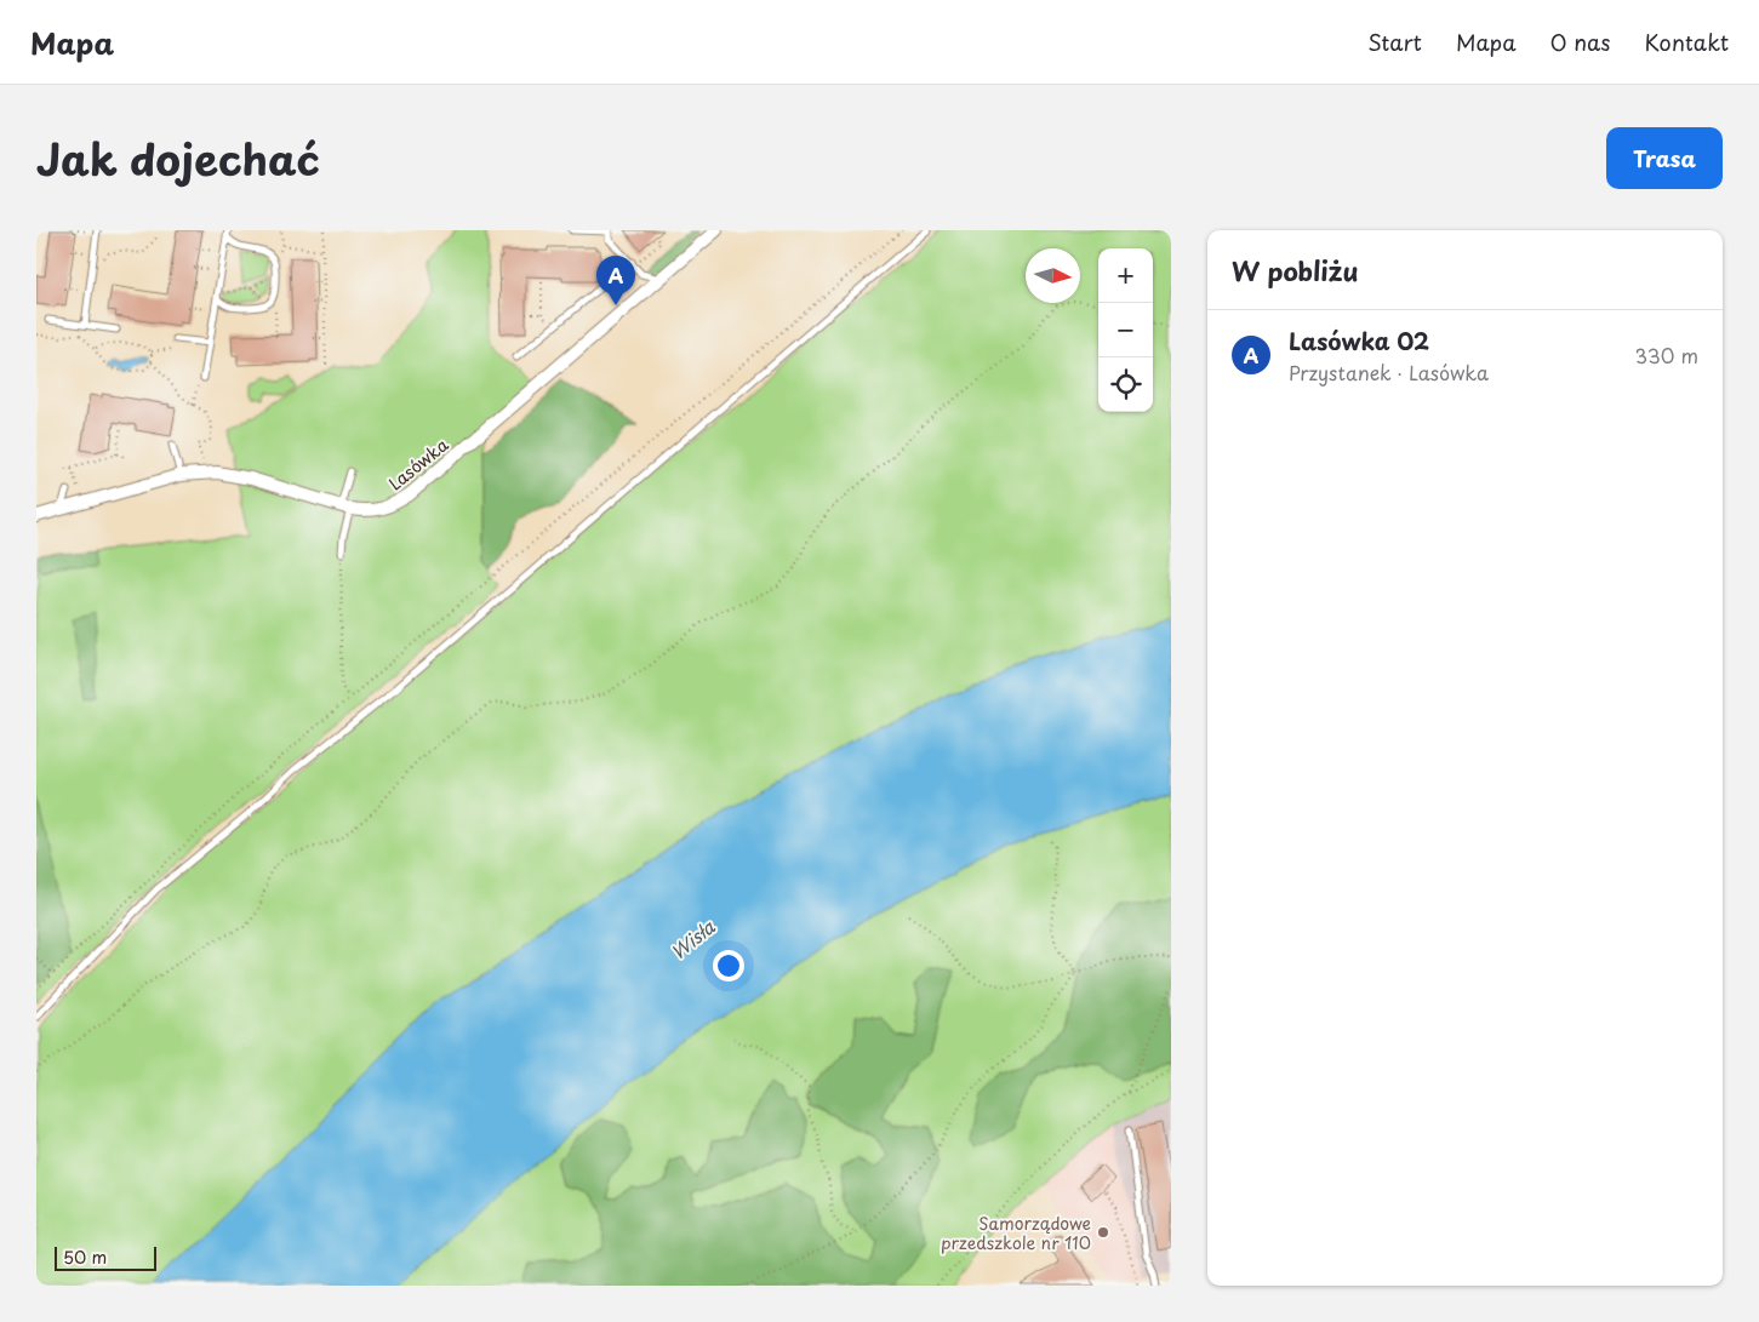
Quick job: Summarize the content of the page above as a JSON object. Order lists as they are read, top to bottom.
{
  "streets": {
    "street": ["Lasówka"]
  },
  "water": ["Wisła"],
  "places": ["Samorządowe przedszkole nr 110"],
  "scale_bar": "50 m",
  "north": "right",
  "page": {
    "header": "Mapa",
    "nav": [
      "Start",
      "Mapa",
      "O nas",
      "Kontakt"
    ],
    "title": "Jak dojechać",
    "buttons": "Trasa",
    "heading": "W pobliżu",
    "map_buttons": ["+", "−"],
    "pins": "A",
    "list": [
      {
        "mark": "A",
        "name": "Lasówka 02",
        "note": "Przystanek · Lasówka",
        "value": "330 m"
      }
    ],
    "scale": "50 m"
  }
}
